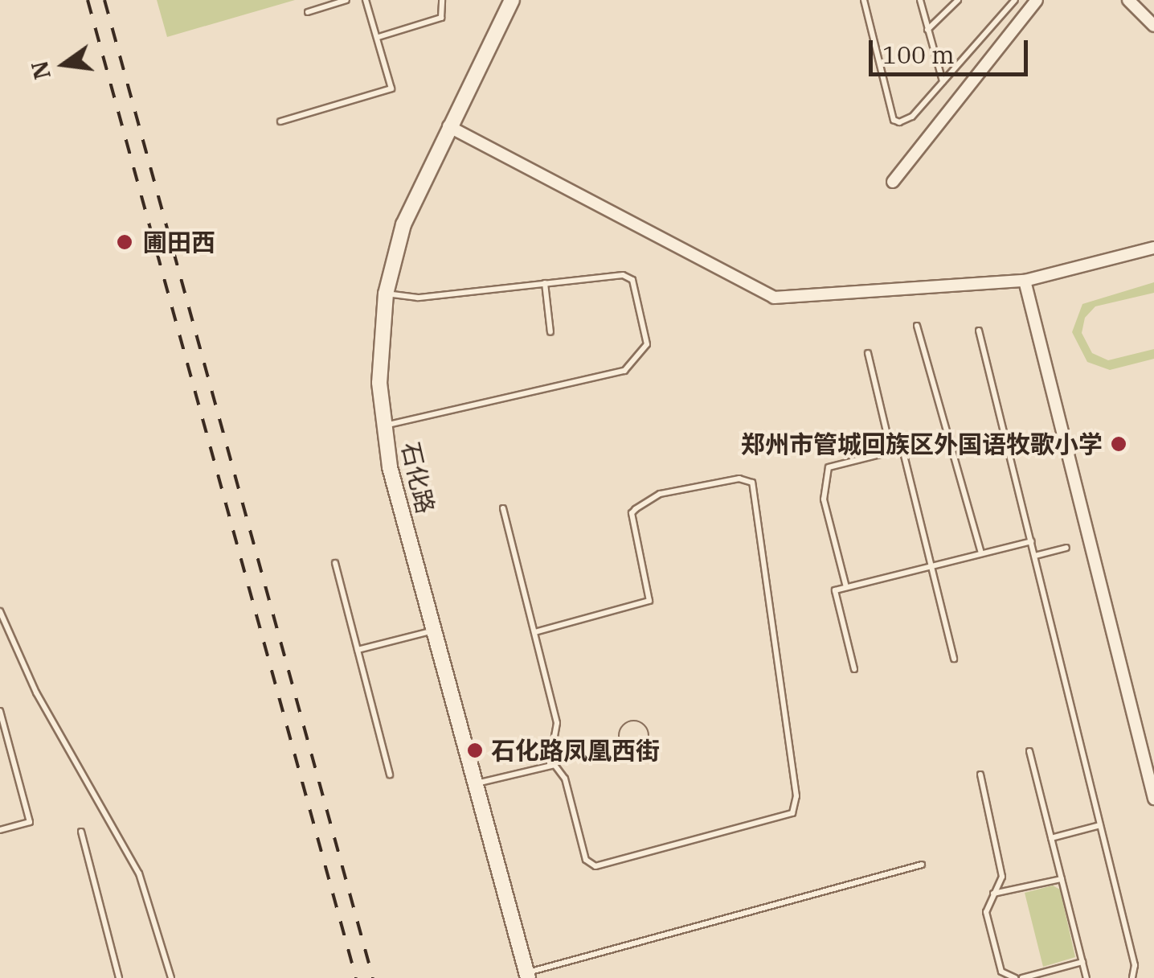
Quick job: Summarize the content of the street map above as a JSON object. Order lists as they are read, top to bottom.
{
  "streets": {
    "street": ["石化路"]
  },
  "places": ["圃田西", "郑州市管城回族区外国语牧歌小学", "石化路凤凰西街"],
  "scale_bar": "100 m",
  "north": "left"
}
